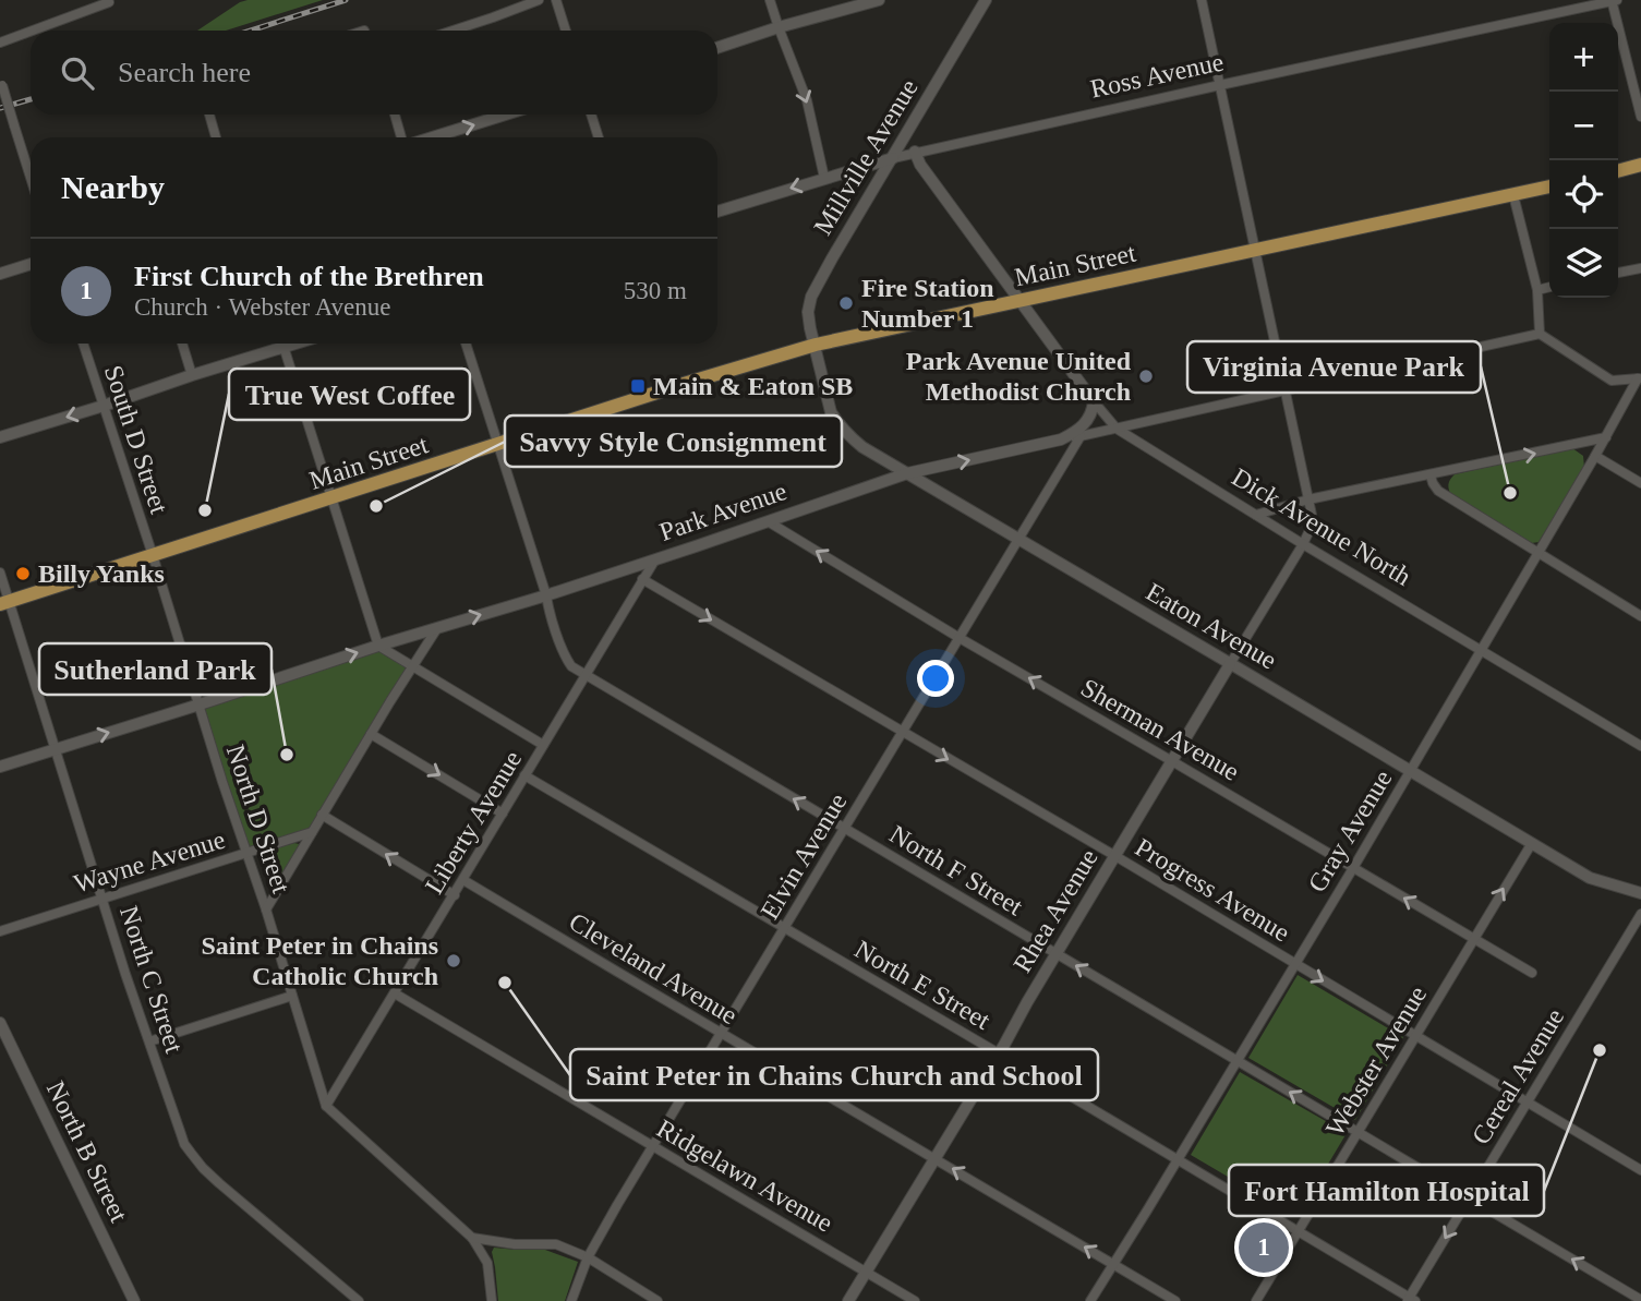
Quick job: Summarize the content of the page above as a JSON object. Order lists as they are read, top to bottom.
{
  "streets": {
    "main road": [
      "Ross Avenue",
      "Millville Avenue",
      "Main Street",
      "Park Avenue",
      "Dick Avenue North",
      "Eaton Avenue",
      "Rhea Avenue",
      "North B Street"
    ],
    "street": [
      "South D Street",
      "Sherman Avenue",
      "North D Street",
      "Liberty Avenue",
      "Gray Avenue",
      "Elvin Avenue",
      "Wayne Avenue",
      "North F Street",
      "Progress Avenue",
      "Cleveland Avenue",
      "North C Street",
      "North E Street",
      "Webster Avenue",
      "Cereal Avenue",
      "Ridgelawn Avenue"
    ]
  },
  "crossings": [
    ["Ross Avenue", "Millville Avenue"],
    ["Ross Avenue", "Dick Avenue North"],
    ["Millville Avenue", "Main Street"],
    ["Millville Avenue", "Eaton Avenue"],
    ["Main Street", "South D Street"],
    ["Main Street", "Dick Avenue North"],
    ["Main Street", "Eaton Avenue"],
    ["Main Street", "North D Street"],
    ["Main Street", "North F Street"],
    ["Main Street", "North C Street"],
    ["South D Street", "North D Street"],
    ["Park Avenue", "Dick Avenue North"],
    ["Park Avenue", "Eaton Avenue"],
    ["Park Avenue", "Sherman Avenue"],
    ["Park Avenue", "North D Street"],
    ["Park Avenue", "Liberty Avenue"],
    ["Park Avenue", "Elvin Avenue"],
    ["Park Avenue", "North F Street"],
    ["Park Avenue", "North C Street"],
    ["Dick Avenue North", "Gray Avenue"],
    ["Dick Avenue North", "Rhea Avenue"],
    ["Eaton Avenue", "Gray Avenue"],
    ["Eaton Avenue", "Elvin Avenue"],
    ["Eaton Avenue", "Rhea Avenue"],
    ["Eaton Avenue", "Webster Avenue"],
    ["Sherman Avenue", "Gray Avenue"],
    ["Sherman Avenue", "Elvin Avenue"],
    ["Sherman Avenue", "Rhea Avenue"],
    ["Sherman Avenue", "Webster Avenue"],
    ["North D Street", "Liberty Avenue"],
    ["North D Street", "Wayne Avenue"],
    ["Liberty Avenue", "North F Street"],
    ["Liberty Avenue", "Progress Avenue"],
    ["Liberty Avenue", "Cleveland Avenue"],
    ["Liberty Avenue", "North E Street"],
    ["Liberty Avenue", "Ridgelawn Avenue"],
    ["Gray Avenue", "North F Street"],
    ["Gray Avenue", "Progress Avenue"],
    ["Gray Avenue", "Cleveland Avenue"],
    ["Gray Avenue", "North E Street"],
    ["Elvin Avenue", "North F Street"],
    ["Elvin Avenue", "Progress Avenue"],
    ["Elvin Avenue", "Cleveland Avenue"],
    ["Elvin Avenue", "North E Street"],
    ["Elvin Avenue", "Ridgelawn Avenue"],
    ["Wayne Avenue", "North C Street"],
    ["North F Street", "Rhea Avenue"],
    ["North F Street", "Webster Avenue"],
    ["North F Street", "Cereal Avenue"],
    ["Progress Avenue", "Rhea Avenue"],
    ["Progress Avenue", "Webster Avenue"],
    ["Progress Avenue", "Cereal Avenue"],
    ["Rhea Avenue", "Cleveland Avenue"],
    ["Rhea Avenue", "North E Street"],
    ["Rhea Avenue", "Ridgelawn Avenue"],
    ["North E Street", "Webster Avenue"],
    ["North E Street", "Cereal Avenue"]
  ],
  "one_way": [
    "Park Avenue",
    "Sherman Avenue",
    "North F Street",
    "Progress Avenue"
  ],
  "places": {
    "other": [
      "Fire Station Number 1",
      "Park Avenue United Methodist Church",
      "Virginia Avenue Park",
      "Savvy Style Consignment",
      "True West Coffee",
      "Billy Yanks",
      "Sutherland Park",
      "Saint Peter in Chains Catholic Church",
      "Saint Peter in Chains Church and School",
      "Fort Hamilton Hospital"
    ],
    "transit": ["Main & Eaton SB"]
  },
  "page": {
    "map_buttons": ["+", "−"],
    "search": "Search here",
    "heading": "Nearby",
    "list": [
      {
        "mark": "1",
        "name": "First Church of the Brethren",
        "note": "Church · Webster Avenue",
        "value": "530 m"
      }
    ],
    "pins": "1"
  }
}
